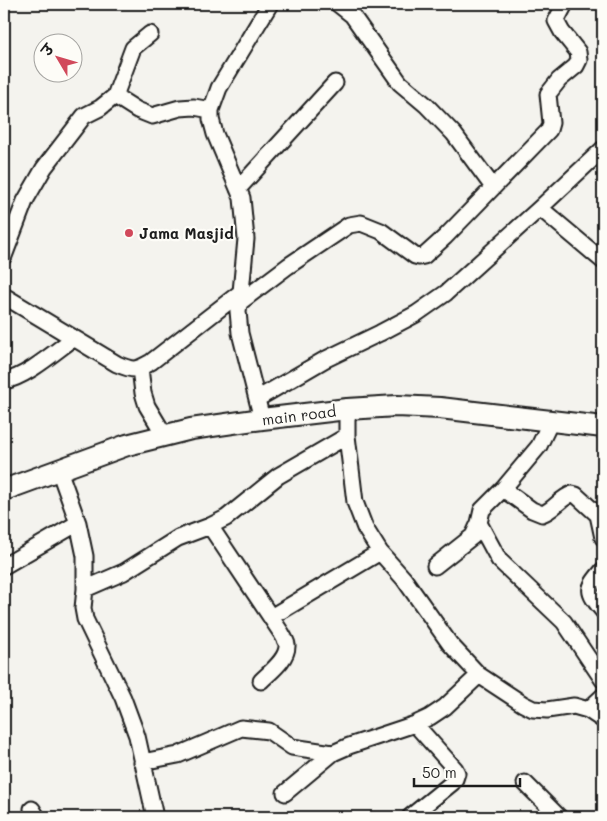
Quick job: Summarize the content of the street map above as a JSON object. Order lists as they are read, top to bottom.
{
  "streets": {
    "main road": ["main road"]
  },
  "places": ["Jama Masjid"],
  "scale_bar": "50 m",
  "north": "top left"
}
